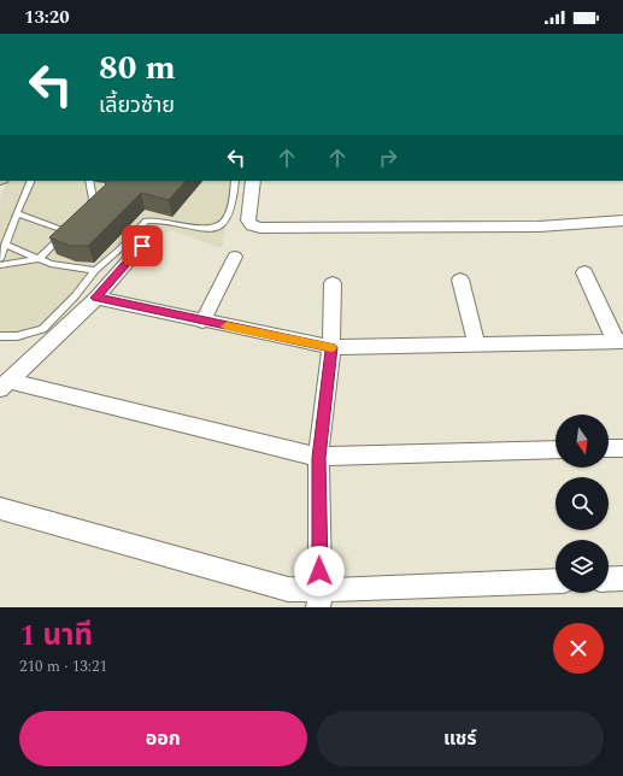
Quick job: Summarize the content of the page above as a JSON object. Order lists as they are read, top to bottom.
{
  "north": "bottom",
  "page": {
    "status": "13:20",
    "turn": ["80 m", "เลี้ยวซ้าย"],
    "heading": ["1 นาที", "210 m · 13:21"],
    "buttons": ["ออก", "แชร์"]
  }
}
